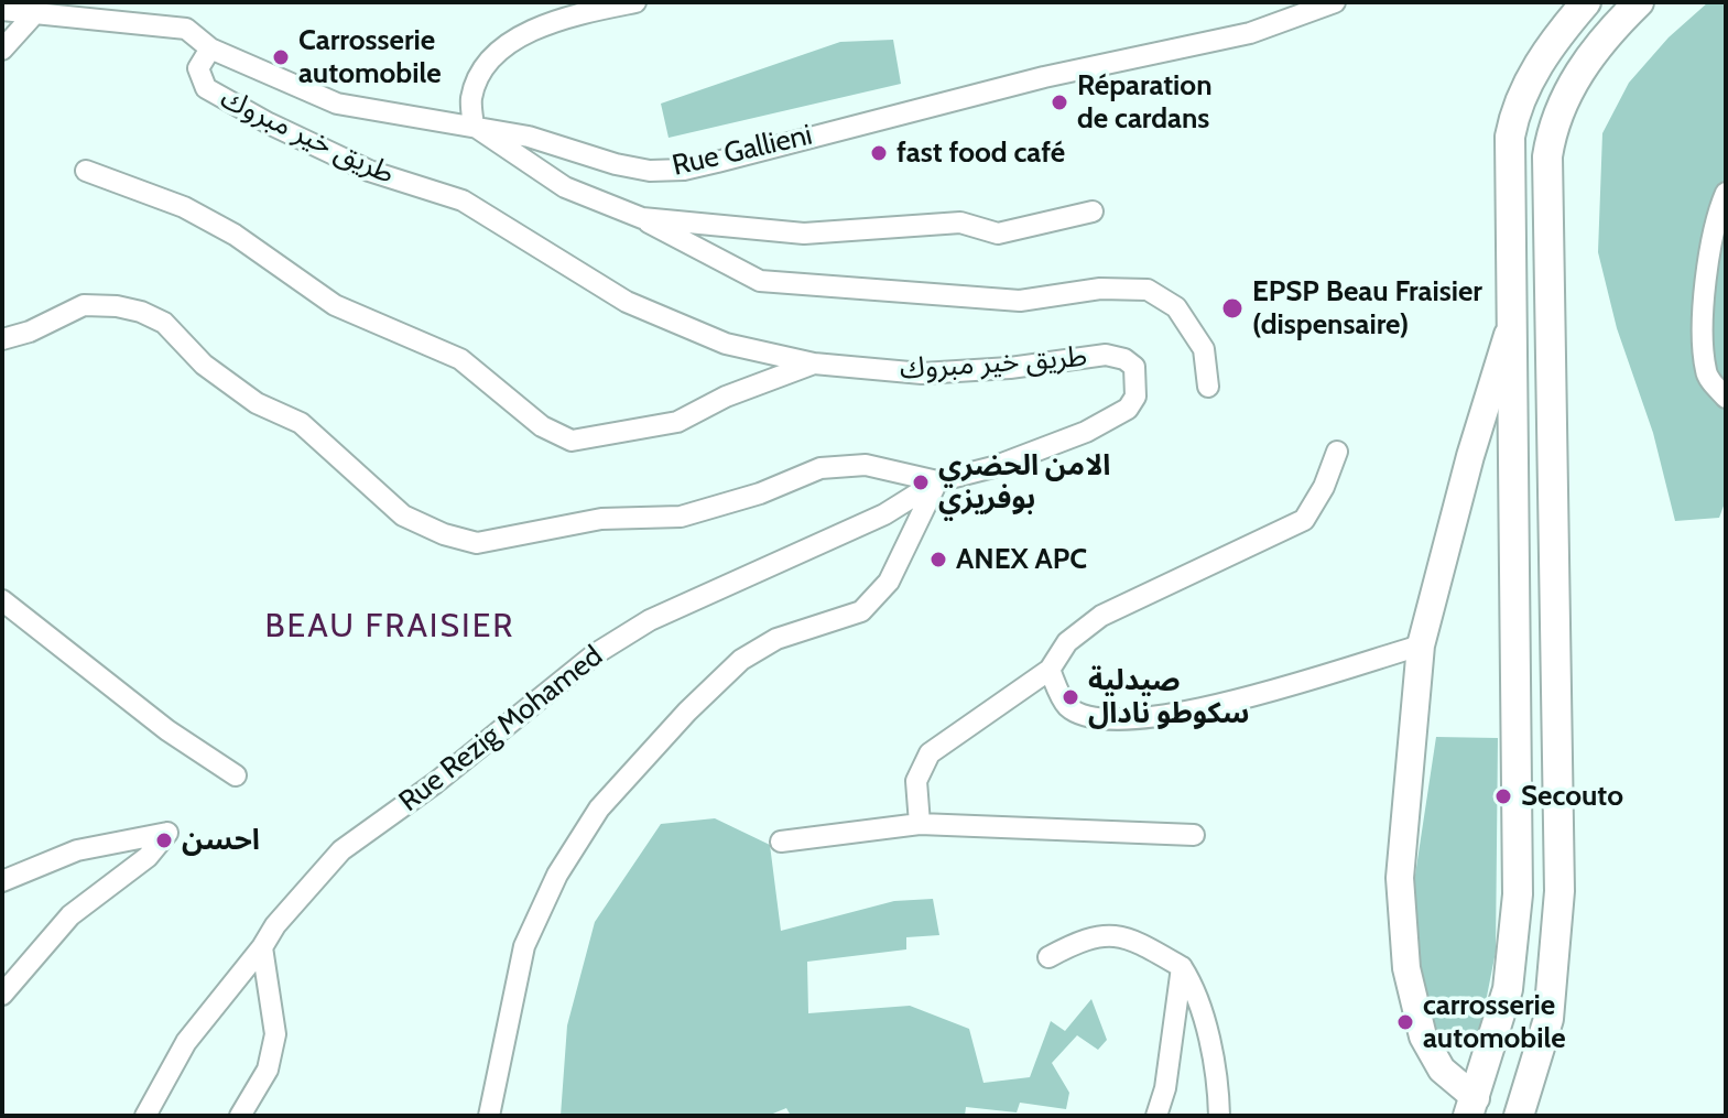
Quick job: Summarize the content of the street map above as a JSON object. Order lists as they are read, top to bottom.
{
  "streets": {
    "street": ["طريق خير مبروك", "Rue Gallieni", "Rue Rezig Mohamed"]
  },
  "crossings": [
    ["طريق خير مبروك", "Rue Gallieni"],
    ["طريق خير مبروك", "Rue Rezig Mohamed"]
  ],
  "districts": ["BEAU FRAISIER"],
  "places": [
    "Carrosserie automobile",
    "Réparation de cardans",
    "fast food café",
    "EPSP Beau Fraisier (dispensaire)",
    "الامن الحضري بوفريزي",
    "ANEX APC",
    "صيدلية سكوطو نادال",
    "Secouto",
    "احسن",
    "carrosserie automobile"
  ]
}
